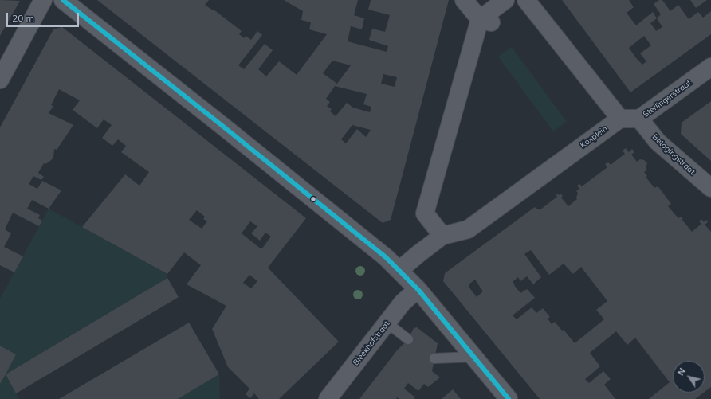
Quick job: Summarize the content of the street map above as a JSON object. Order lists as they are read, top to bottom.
{
  "streets": {
    "street": [
      "Sterlingerstraat",
      "Koxplein",
      "Betogingstraat",
      "Bleekhofstraat"
    ]
  },
  "crossings": [
    ["Sterlingerstraat", "Koxplein"],
    ["Sterlingerstraat", "Betogingstraat"]
  ],
  "scale_bar": "20 m",
  "north": "top left"
}
